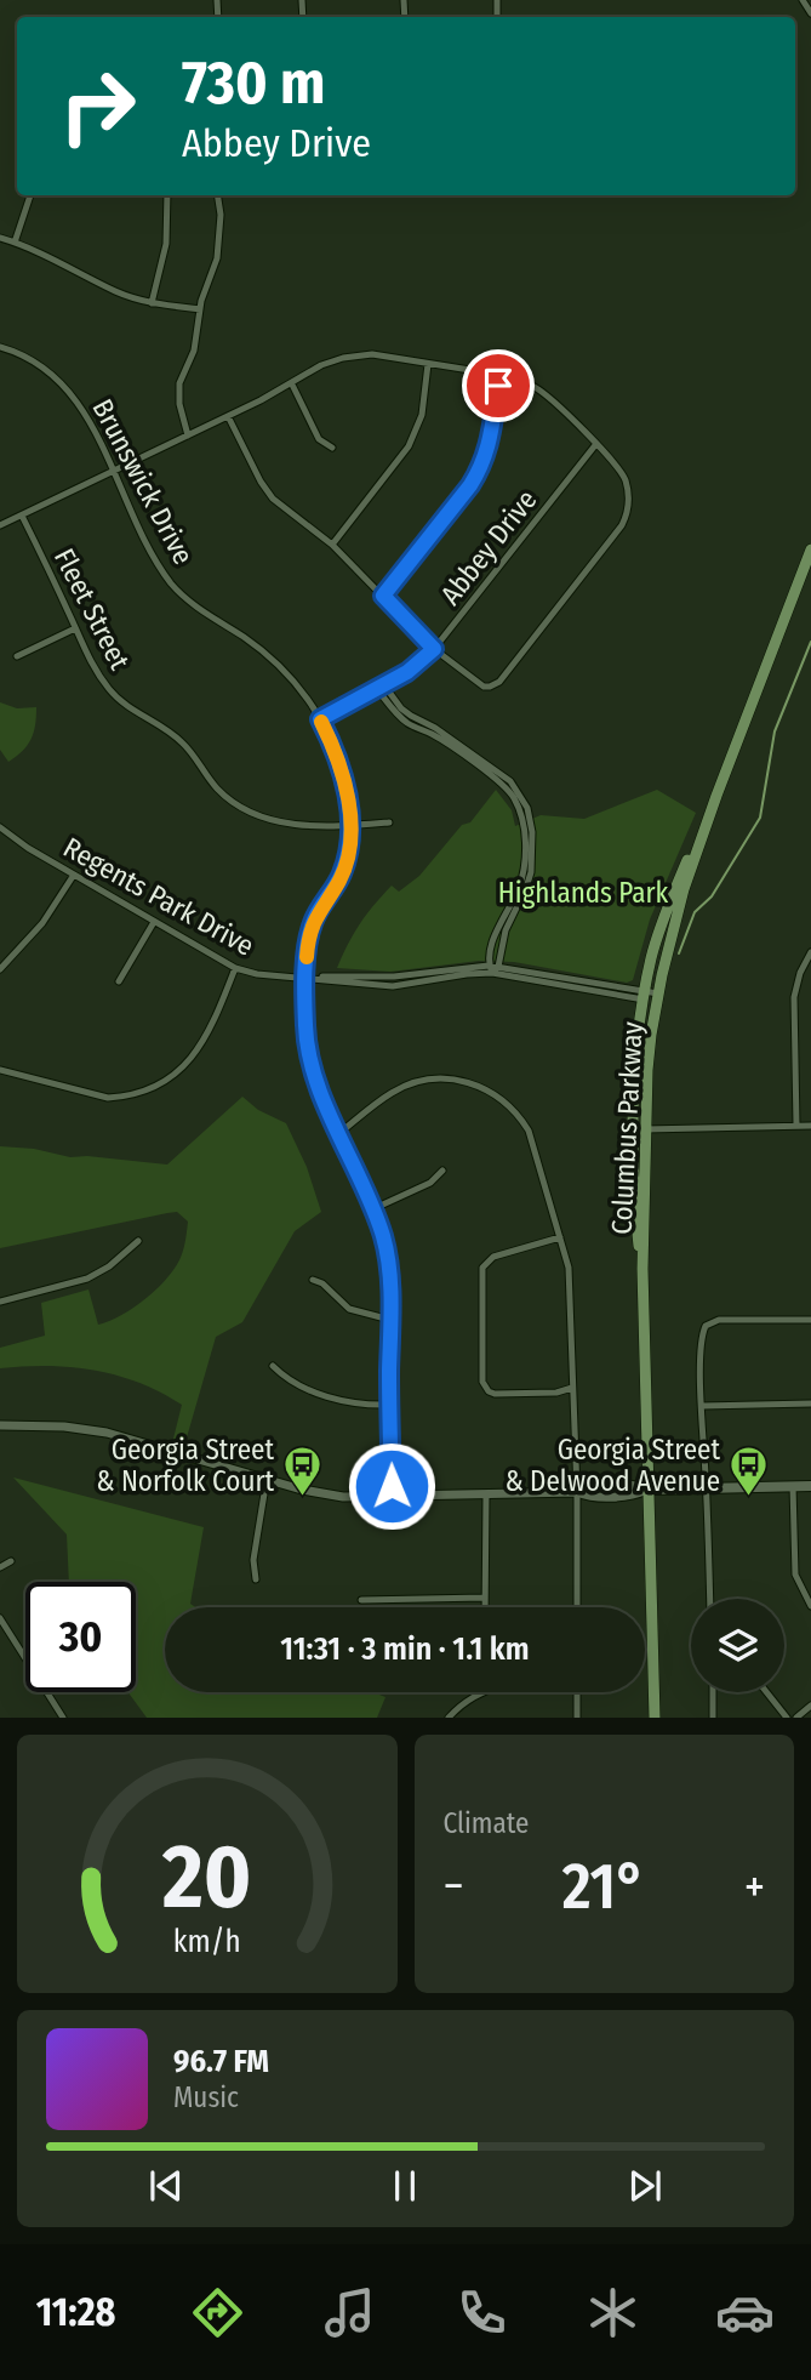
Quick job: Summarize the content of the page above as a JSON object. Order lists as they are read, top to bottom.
{
  "streets": {
    "main road": ["Columbus Parkway"],
    "street": [
      "Brunswick Drive",
      "Abbey Drive",
      "Fleet Street",
      "Regents Park Drive"
    ]
  },
  "crossings": [
    ["Brunswick Drive", "Abbey Drive"],
    ["Brunswick Drive", "Fleet Street"],
    ["Brunswick Drive", "Regents Park Drive"],
    ["Regents Park Drive", "Columbus Parkway"]
  ],
  "parks": ["Highlands Park"],
  "places": {
    "bus stop": ["Georgia Street & Norfolk Court", "Georgia Street & Delwood Avenue"]
  },
  "page": {
    "turn": ["730 m", "Abbey Drive"],
    "limit": "30",
    "trip": "11:31 · 3 min · 1.1 km",
    "tile": "Climate",
    "heat": ["−", "21°", "+"],
    "song": ["96.7 FM", "Music"],
    "tabs": "11:28",
    "gauge": ["20", "km/h"]
  }
}
